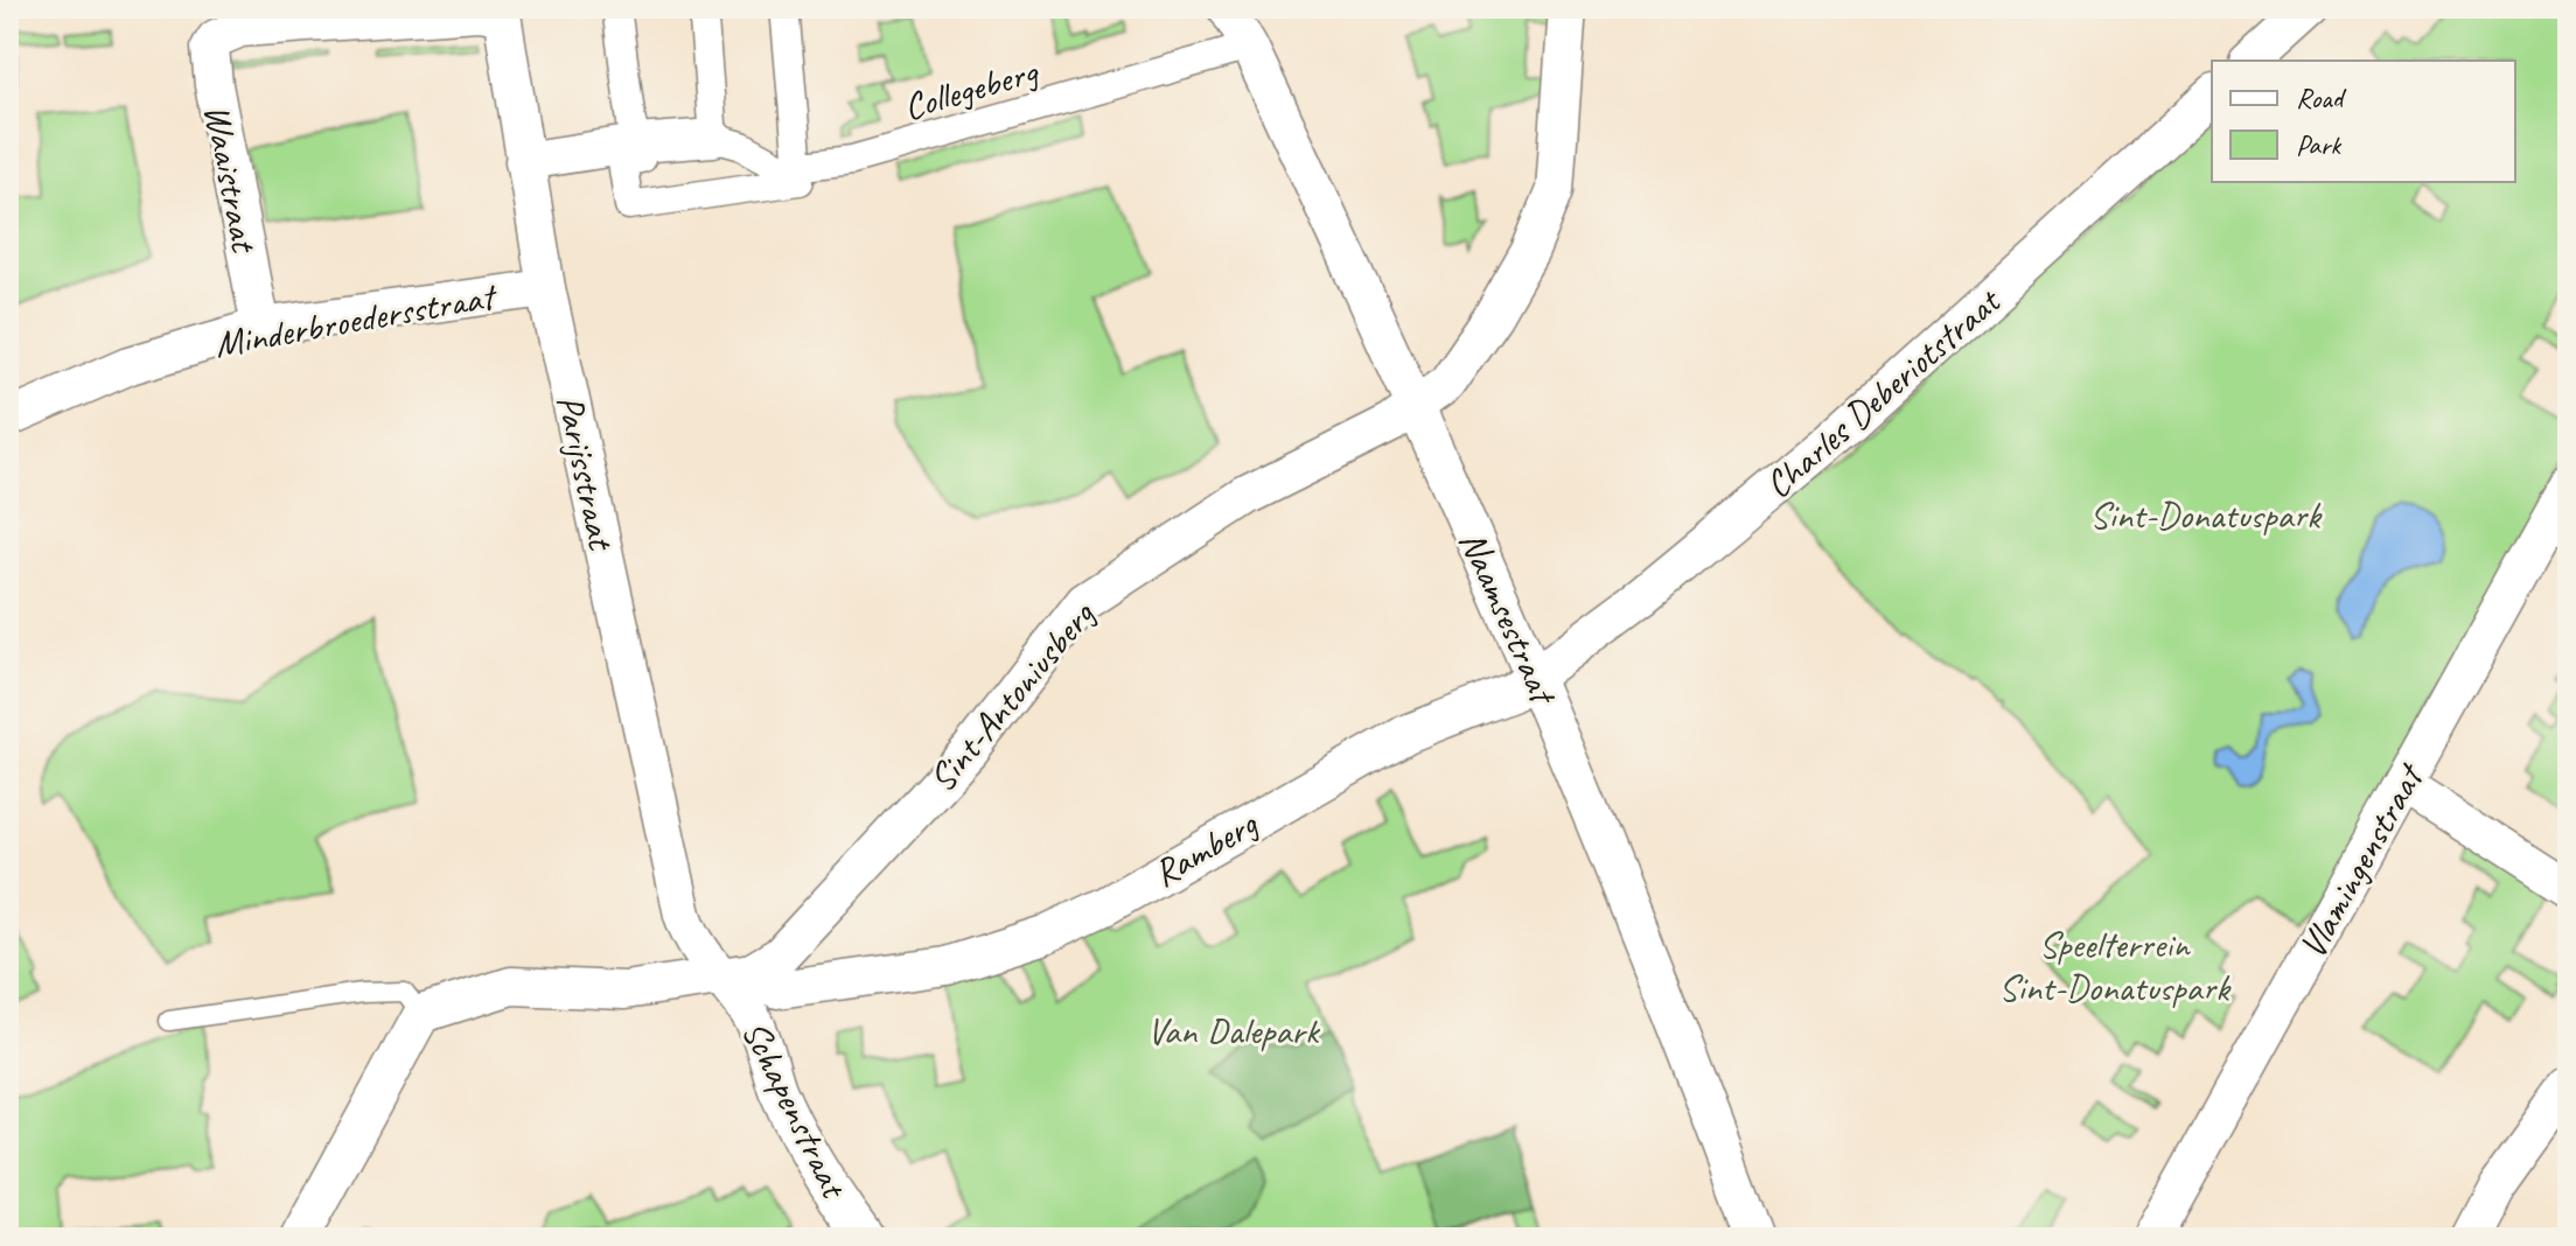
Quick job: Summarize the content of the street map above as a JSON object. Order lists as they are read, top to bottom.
{
  "streets": {
    "street": [
      "Collegeberg",
      "Waaistraat",
      "Minderbroedersstraat",
      "Charles Deberiotstraat",
      "Parijsstraat",
      "Naamsestraat",
      "Sint-Antoniusberg",
      "Ramberg",
      "Vlamingenstraat",
      "Schapenstraat"
    ]
  },
  "crossings": [
    ["Collegeberg", "Naamsestraat"],
    ["Waaistraat", "Minderbroedersstraat"],
    ["Minderbroedersstraat", "Parijsstraat"],
    ["Charles Deberiotstraat", "Naamsestraat"],
    ["Charles Deberiotstraat", "Ramberg"],
    ["Parijsstraat", "Schapenstraat"],
    ["Naamsestraat", "Sint-Antoniusberg"],
    ["Naamsestraat", "Ramberg"],
    ["Sint-Antoniusberg", "Ramberg"],
    ["Sint-Antoniusberg", "Schapenstraat"],
    ["Ramberg", "Schapenstraat"]
  ],
  "parks": ["Sint-Donatuspark", "Speelterrein Sint-Donatuspark", "Van Dalepark"],
  "legend": ["Road", "Park"]
}
